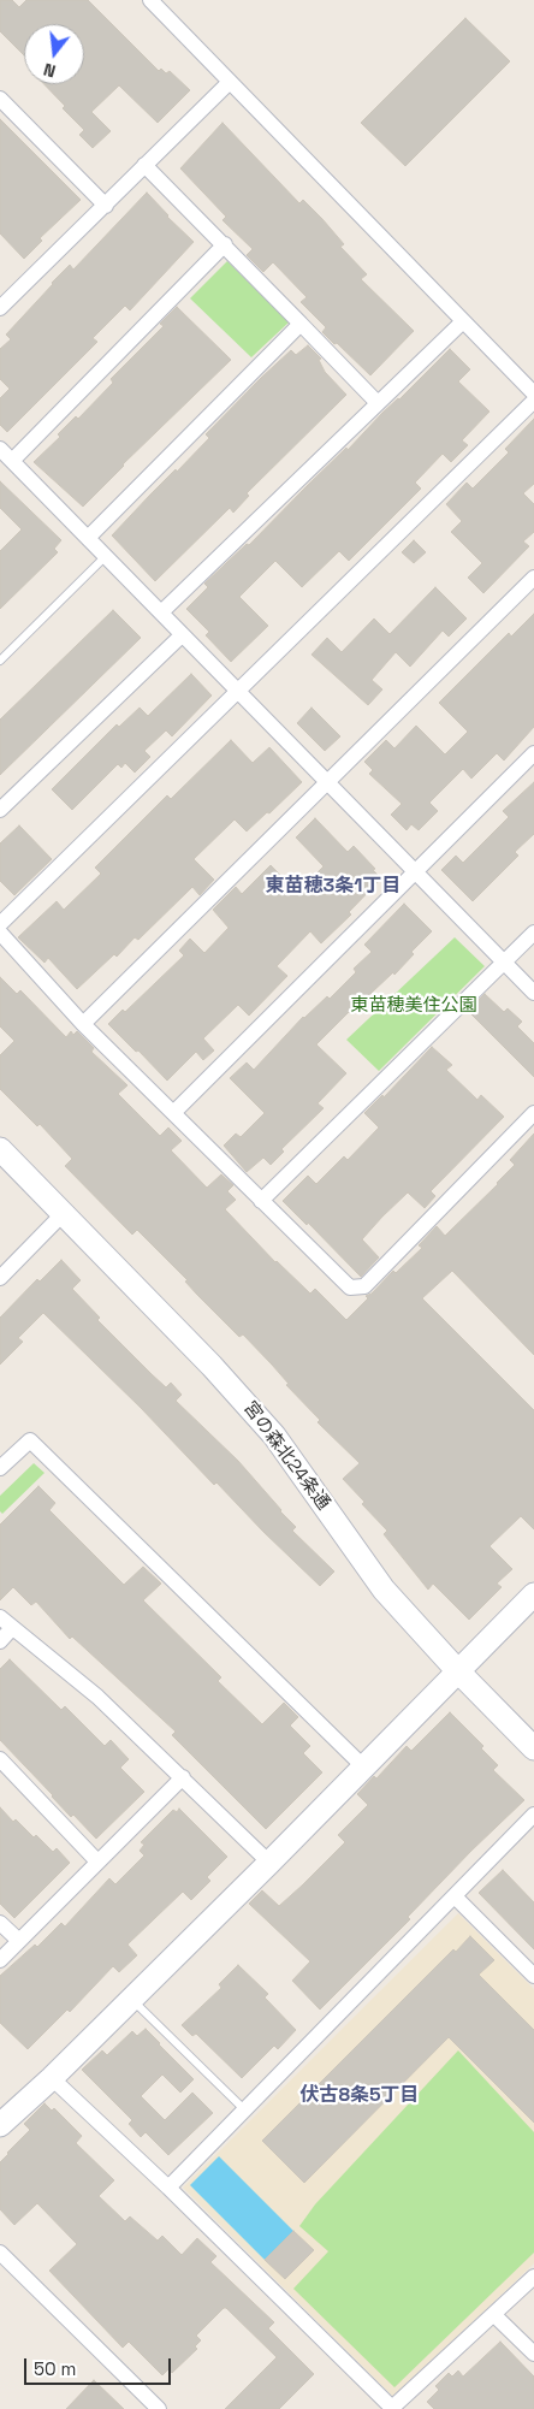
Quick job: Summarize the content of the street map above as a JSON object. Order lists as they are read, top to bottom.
{
  "streets": {
    "street": ["宮の森北24条通"]
  },
  "districts": ["東苗穂3条1丁目", "伏古8条5丁目"],
  "parks": ["東苗穂美住公園"],
  "scale_bar": "50 m",
  "north": "bottom"
}
